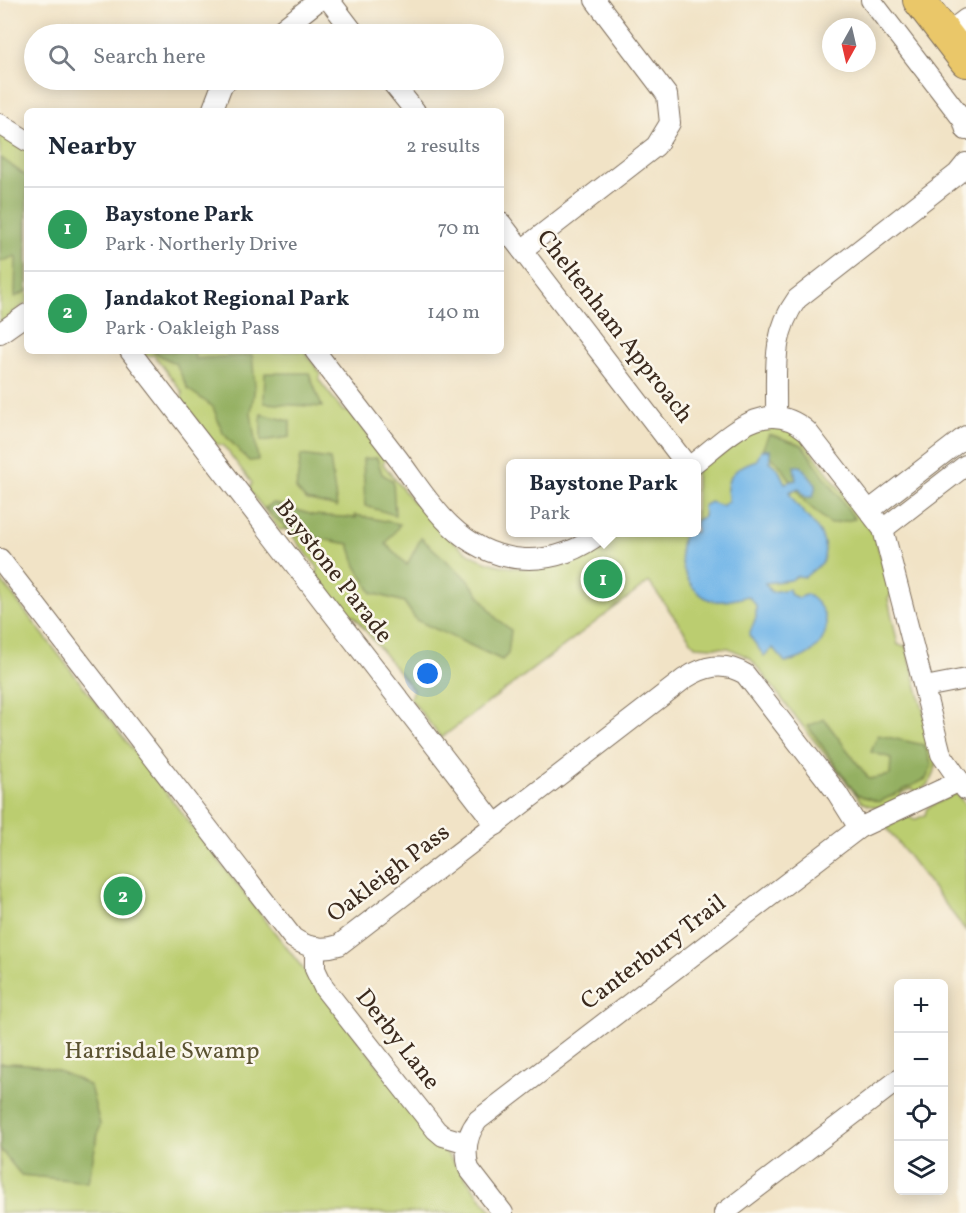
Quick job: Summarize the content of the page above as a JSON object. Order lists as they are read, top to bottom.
{
  "streets": {
    "street": [
      "Cheltenham Approach",
      "Baystone Parade",
      "Oakleigh Pass",
      "Canterbury Trail",
      "Derby Lane"
    ]
  },
  "crossings": [
    ["Baystone Parade", "Oakleigh Pass"],
    ["Oakleigh Pass", "Canterbury Trail"],
    ["Oakleigh Pass", "Derby Lane"],
    ["Canterbury Trail", "Derby Lane"]
  ],
  "parks": ["Harrisdale Swamp"],
  "north": "bottom",
  "page": {
    "search": "Search here",
    "heading": ["Nearby", "2 results"],
    "list": [
      {
        "mark": "1",
        "name": "Baystone Park",
        "note": "Park · Northerly Drive",
        "value": "70 m"
      },
      {
        "mark": "2",
        "name": "Jandakot Regional Park",
        "note": "Park · Oakleigh Pass",
        "value": "140 m"
      }
    ],
    "popup": ["Baystone Park", "Park"],
    "pins": ["1", "2"],
    "map_buttons": ["+", "−"]
  }
}
